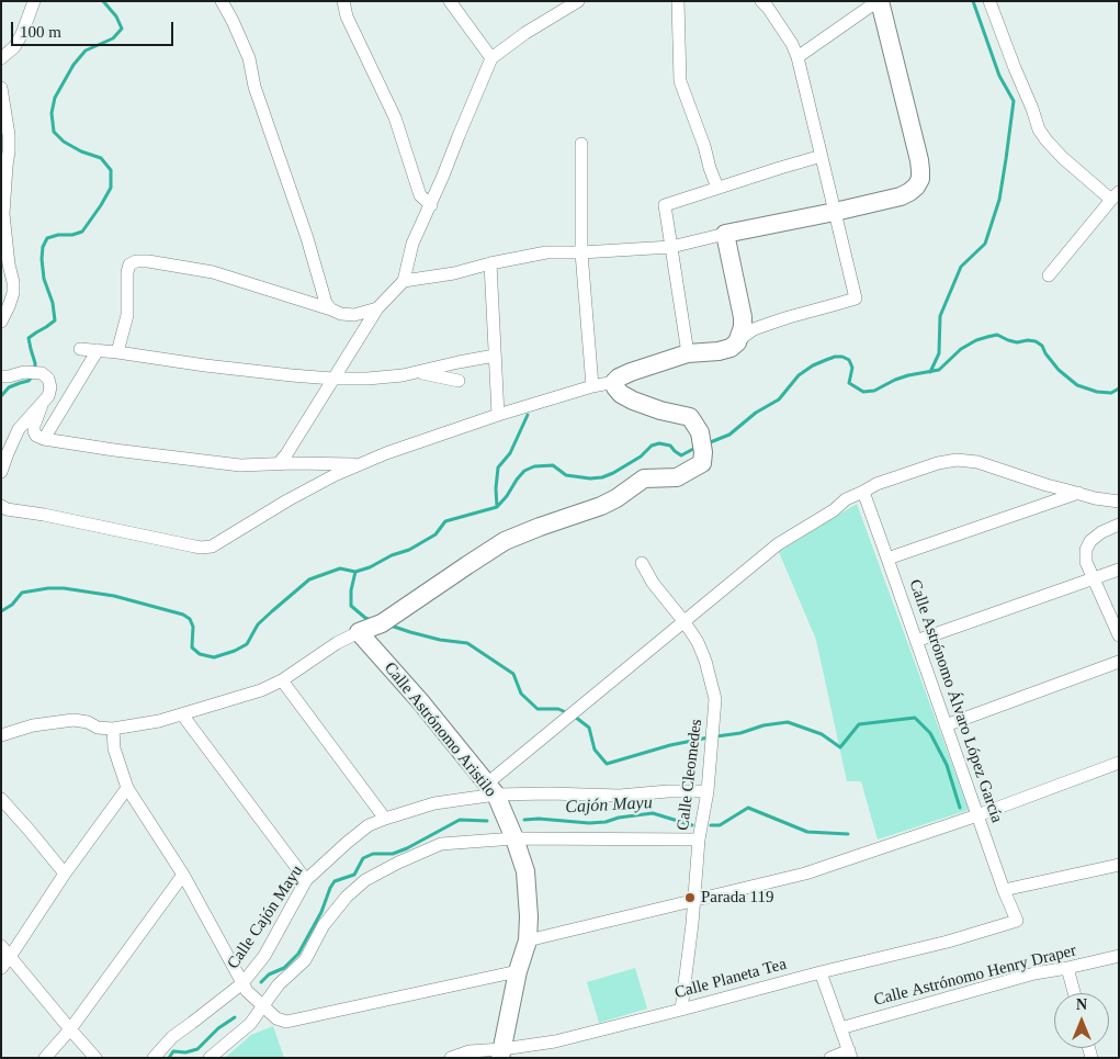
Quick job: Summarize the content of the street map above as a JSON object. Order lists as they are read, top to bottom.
{
  "streets": {
    "street": [
      "Calle Astrónomo Álvaro López García",
      "Calle Astrónomo Aristilo",
      "Calle Cleomedes",
      "Calle Cajón Mayu",
      "Calle Astrónomo Henry Draper",
      "Calle Planeta Tea"
    ]
  },
  "crossings": [
    ["Calle Astrónomo Álvaro López García", "Calle Planeta Tea"],
    ["Calle Astrónomo Aristilo", "Calle Cajón Mayu"],
    ["Calle Astrónomo Aristilo", "Calle Planeta Tea"],
    ["Calle Cleomedes", "Calle Cajón Mayu"],
    ["Calle Cleomedes", "Calle Planeta Tea"]
  ],
  "water": ["Cajón Mayu"],
  "places": ["Parada 119"],
  "scale_bar": "100 m",
  "north": "top"
}
